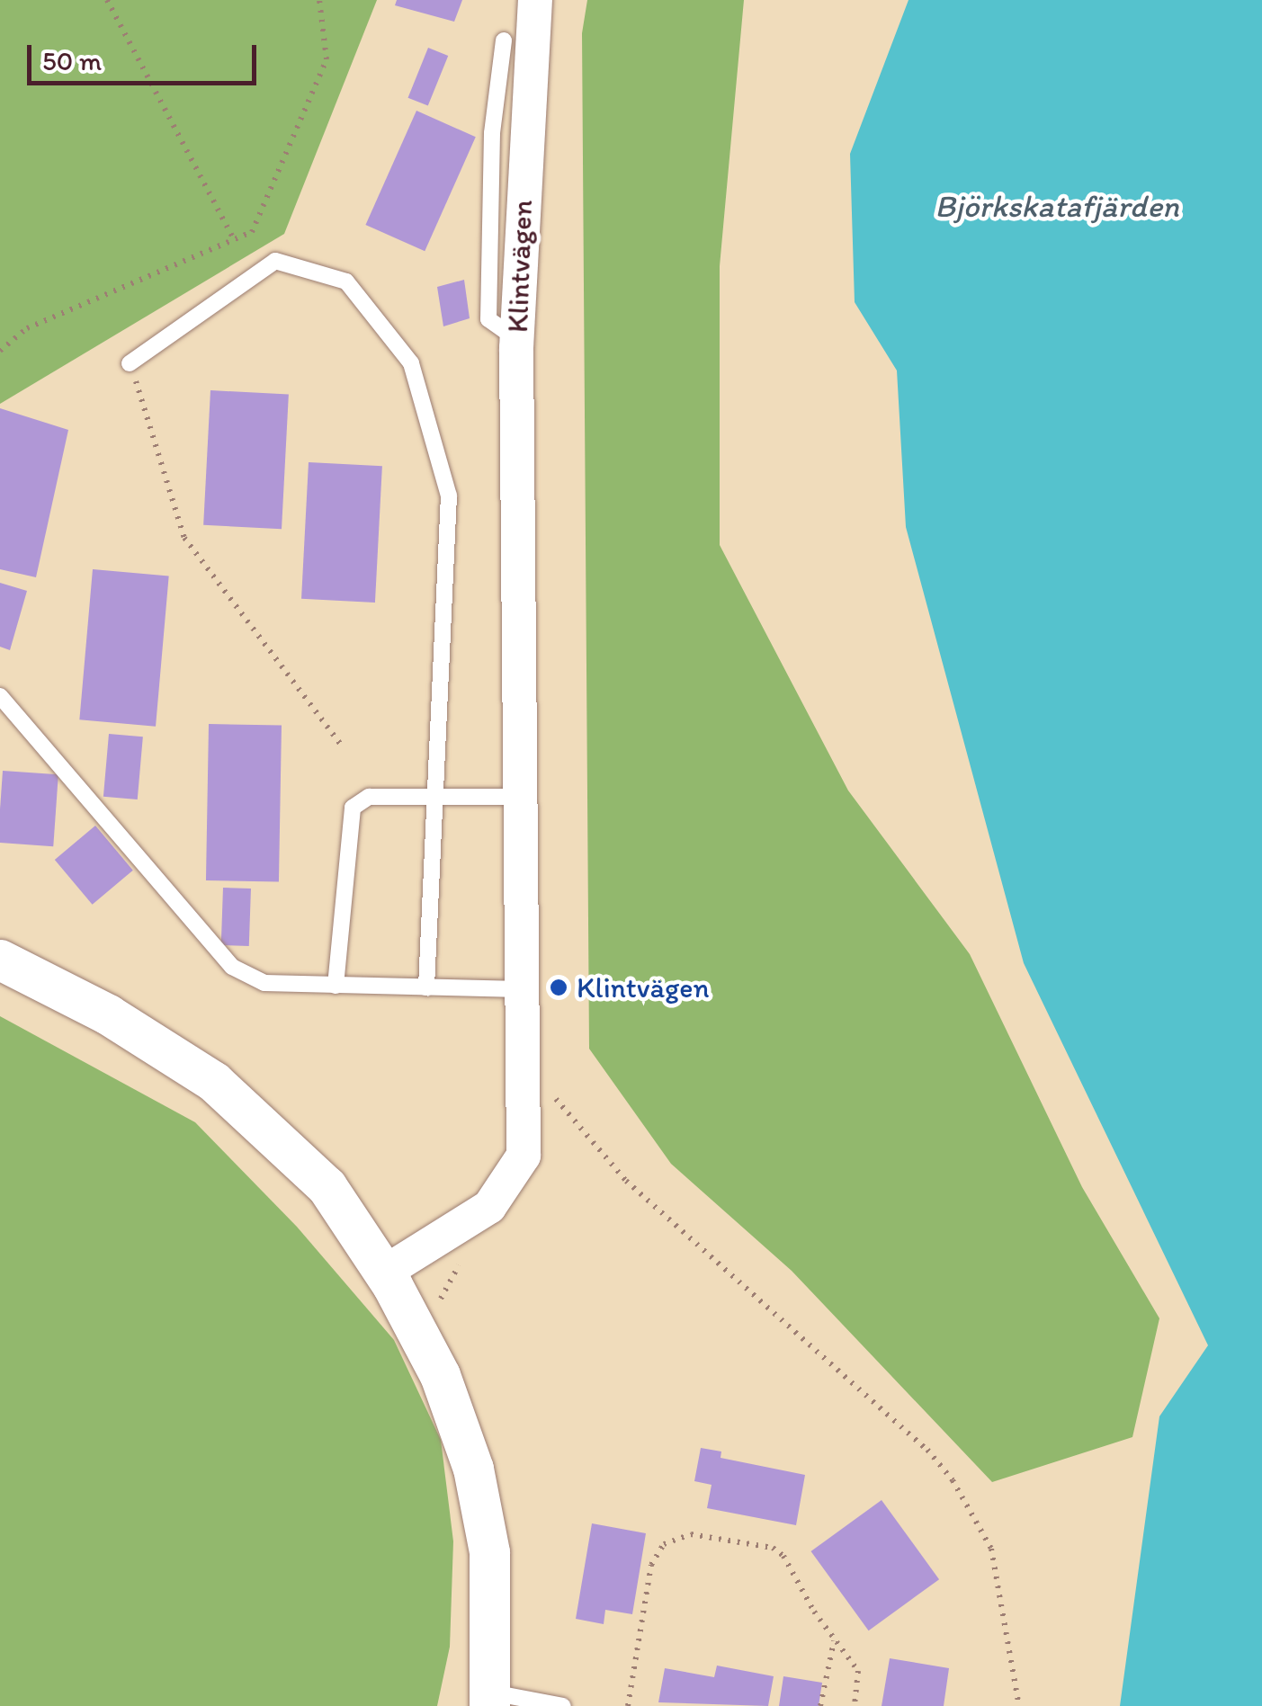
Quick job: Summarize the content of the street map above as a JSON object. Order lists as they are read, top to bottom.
{
  "streets": {
    "street": ["Klintvägen"]
  },
  "water": ["Björkskatafjärden"],
  "places": ["Klintvägen"],
  "scale_bar": "50 m"
}
